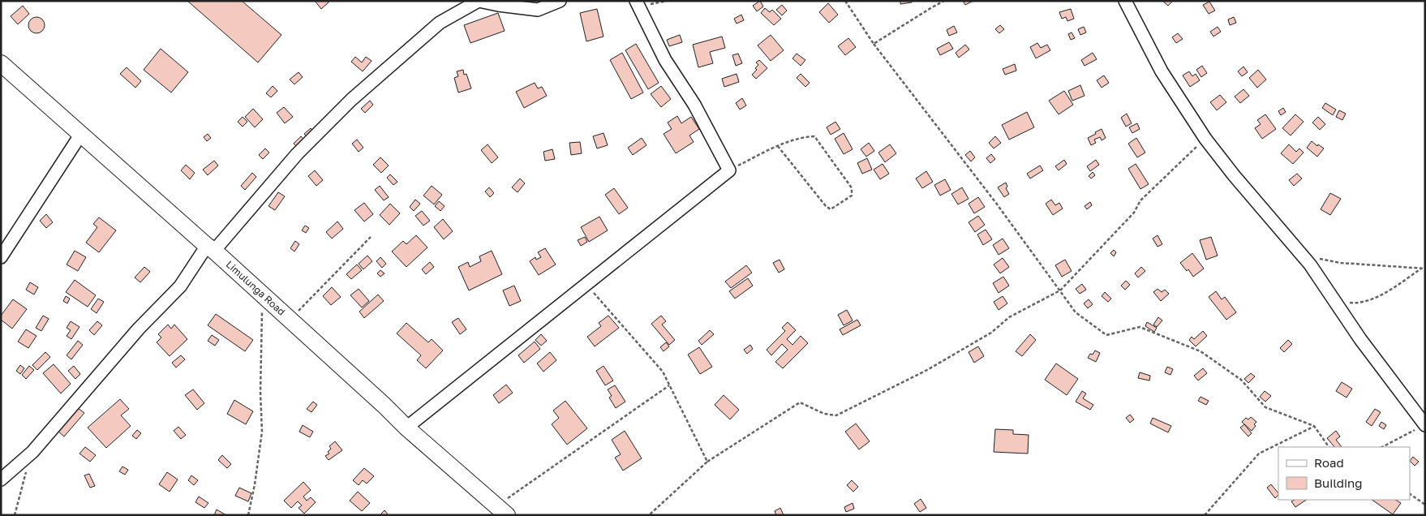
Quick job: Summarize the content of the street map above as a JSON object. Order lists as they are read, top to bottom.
{
  "streets": {
    "main road": ["Limulunga Road"]
  },
  "legend": ["Road", "Building"]
}
